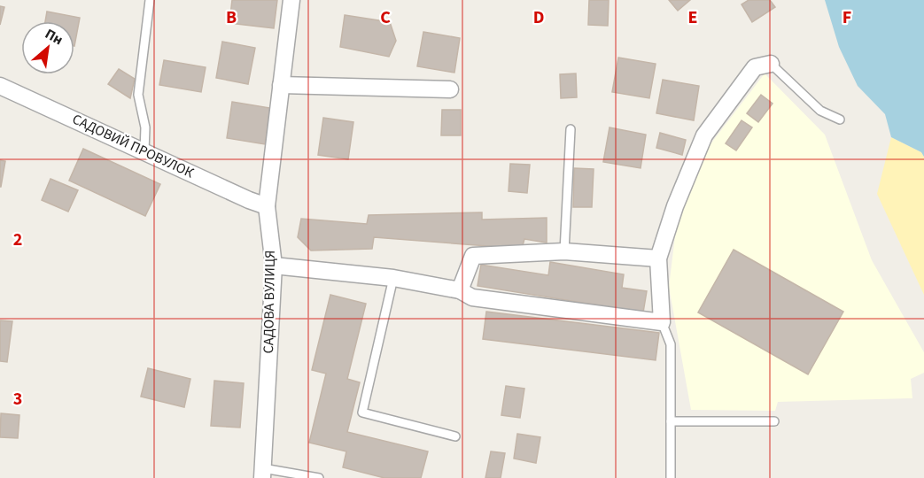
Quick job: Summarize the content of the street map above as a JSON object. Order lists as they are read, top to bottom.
{
  "streets": {
    "street": ["САДОВИЙ ПРОВУЛОК", "САДОВА ВУЛИЦЯ"]
  },
  "crossings": [
    ["САДОВИЙ ПРОВУЛОК", "САДОВА ВУЛИЦЯ"]
  ],
  "north": "top right",
  "grid": {
    "columns": [
      "B",
      "C",
      "D",
      "E",
      "F"
    ],
    "rows": ["2", "3"]
  }
}
